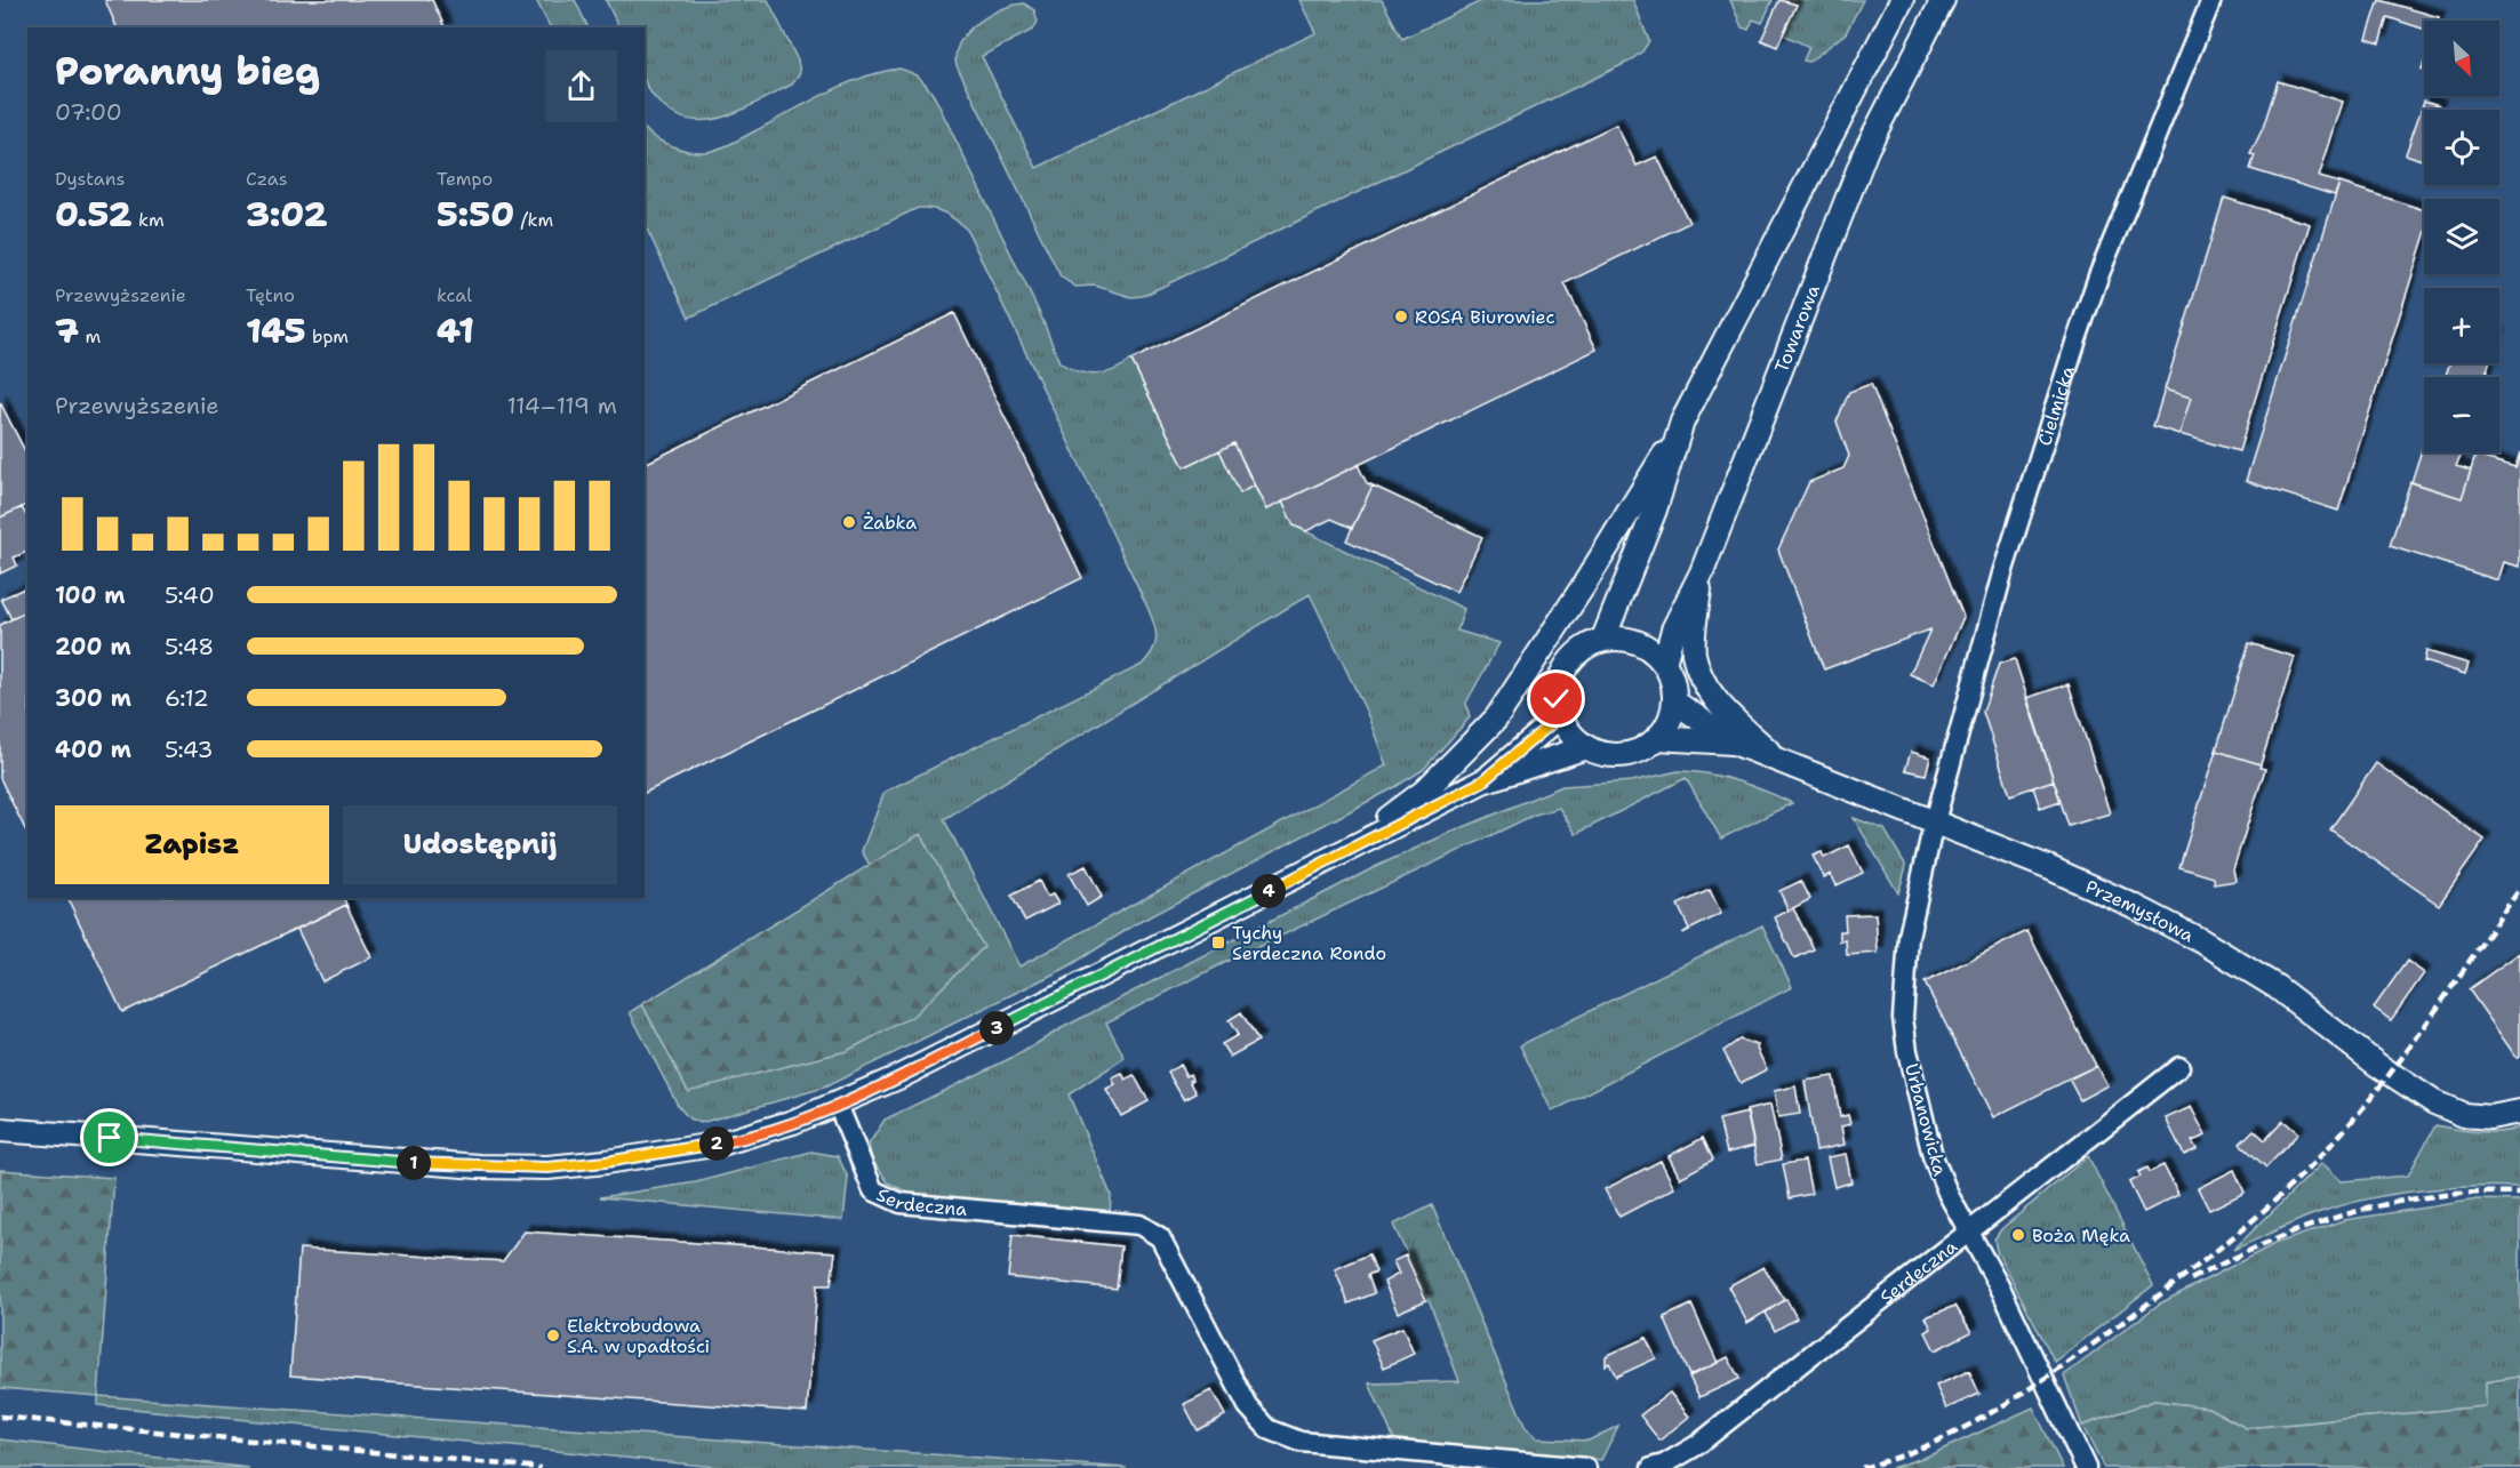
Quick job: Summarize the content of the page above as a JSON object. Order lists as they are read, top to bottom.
{
  "streets": {
    "street": [
      "Towarowa",
      "Cielmicka",
      "Przemysłowa",
      "Urbanowicka",
      "Serdeczna"
    ]
  },
  "crossings": [
    ["Towarowa", "Przemysłowa"],
    ["Cielmicka", "Przemysłowa"],
    ["Cielmicka", "Urbanowicka"],
    ["Przemysłowa", "Urbanowicka"],
    ["Urbanowicka", "Serdeczna"]
  ],
  "places": {
    "other": [
      "ROSA Biurowiec",
      "Żabka",
      "Boża Męka",
      "Elektrobudowa S.A. w upadłości"
    ],
    "transit": ["Tychy Serdeczna Rondo"]
  },
  "north": "bottom right",
  "page": {
    "map_buttons": ["+", "−"],
    "heading": ["Poranny bieg", "07:00"],
    "stats": [
      ["Dystans", "0.52 km"],
      ["Czas", "3:02"],
      ["Tempo", "5:50 /km"],
      ["Przewyższenie", "7 m"],
      ["Tętno", "145 bpm"],
      ["kcal", "41"]
    ],
    "chart": ["Przewyższenie", "114–119 m"],
    "list": [
      {
        "name": "100 m",
        "note": "5:40"
      },
      {
        "name": "200 m",
        "note": "5:48"
      },
      {
        "name": "300 m",
        "note": "6:12"
      },
      {
        "name": "400 m",
        "note": "5:43"
      }
    ],
    "buttons": ["Zapisz", "Udostępnij"],
    "pins": [
      "4",
      "3",
      "2",
      "1"
    ]
  }
}
